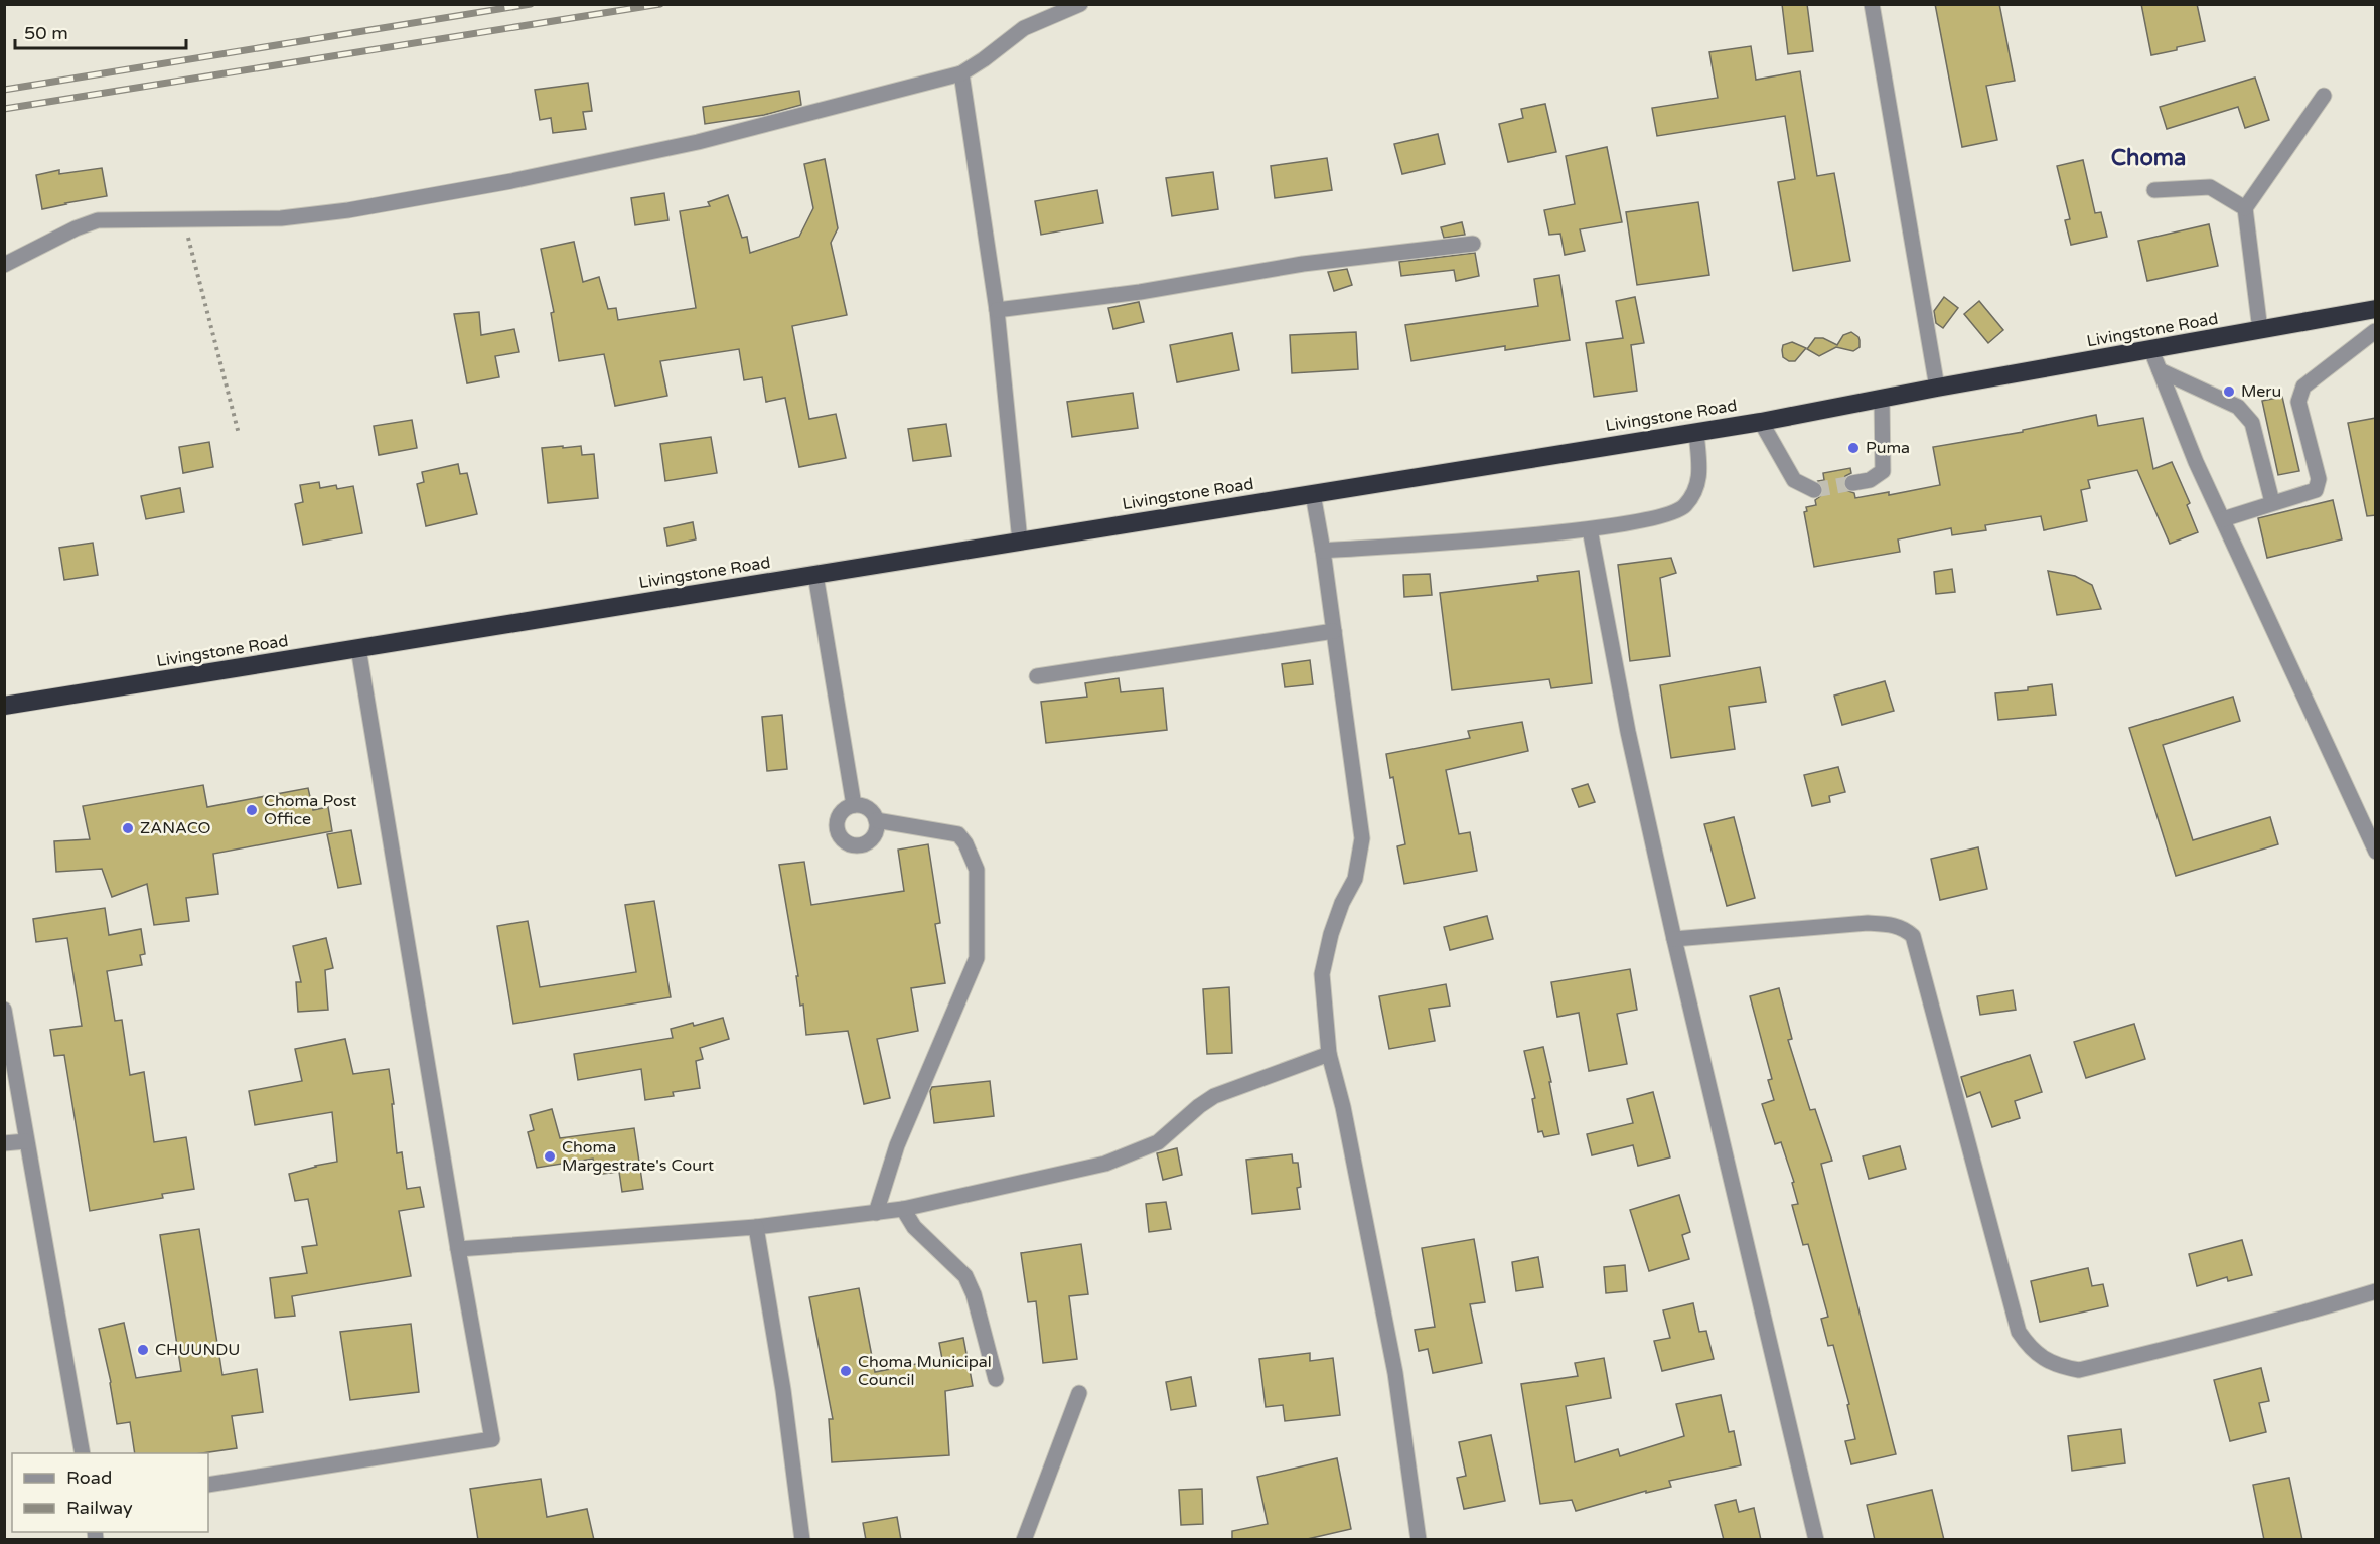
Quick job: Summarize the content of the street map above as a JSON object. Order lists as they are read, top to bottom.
{
  "streets": {
    "highway": ["Livingstone Road"]
  },
  "districts": ["Choma"],
  "places": [
    "Meru",
    "Puma",
    "Choma Post Office",
    "ZANACO",
    "Choma Margestrate's Court",
    "CHUUNDU",
    "Choma Municipal Council"
  ],
  "legend": ["Road", "Railway"],
  "scale_bar": "50 m"
}
